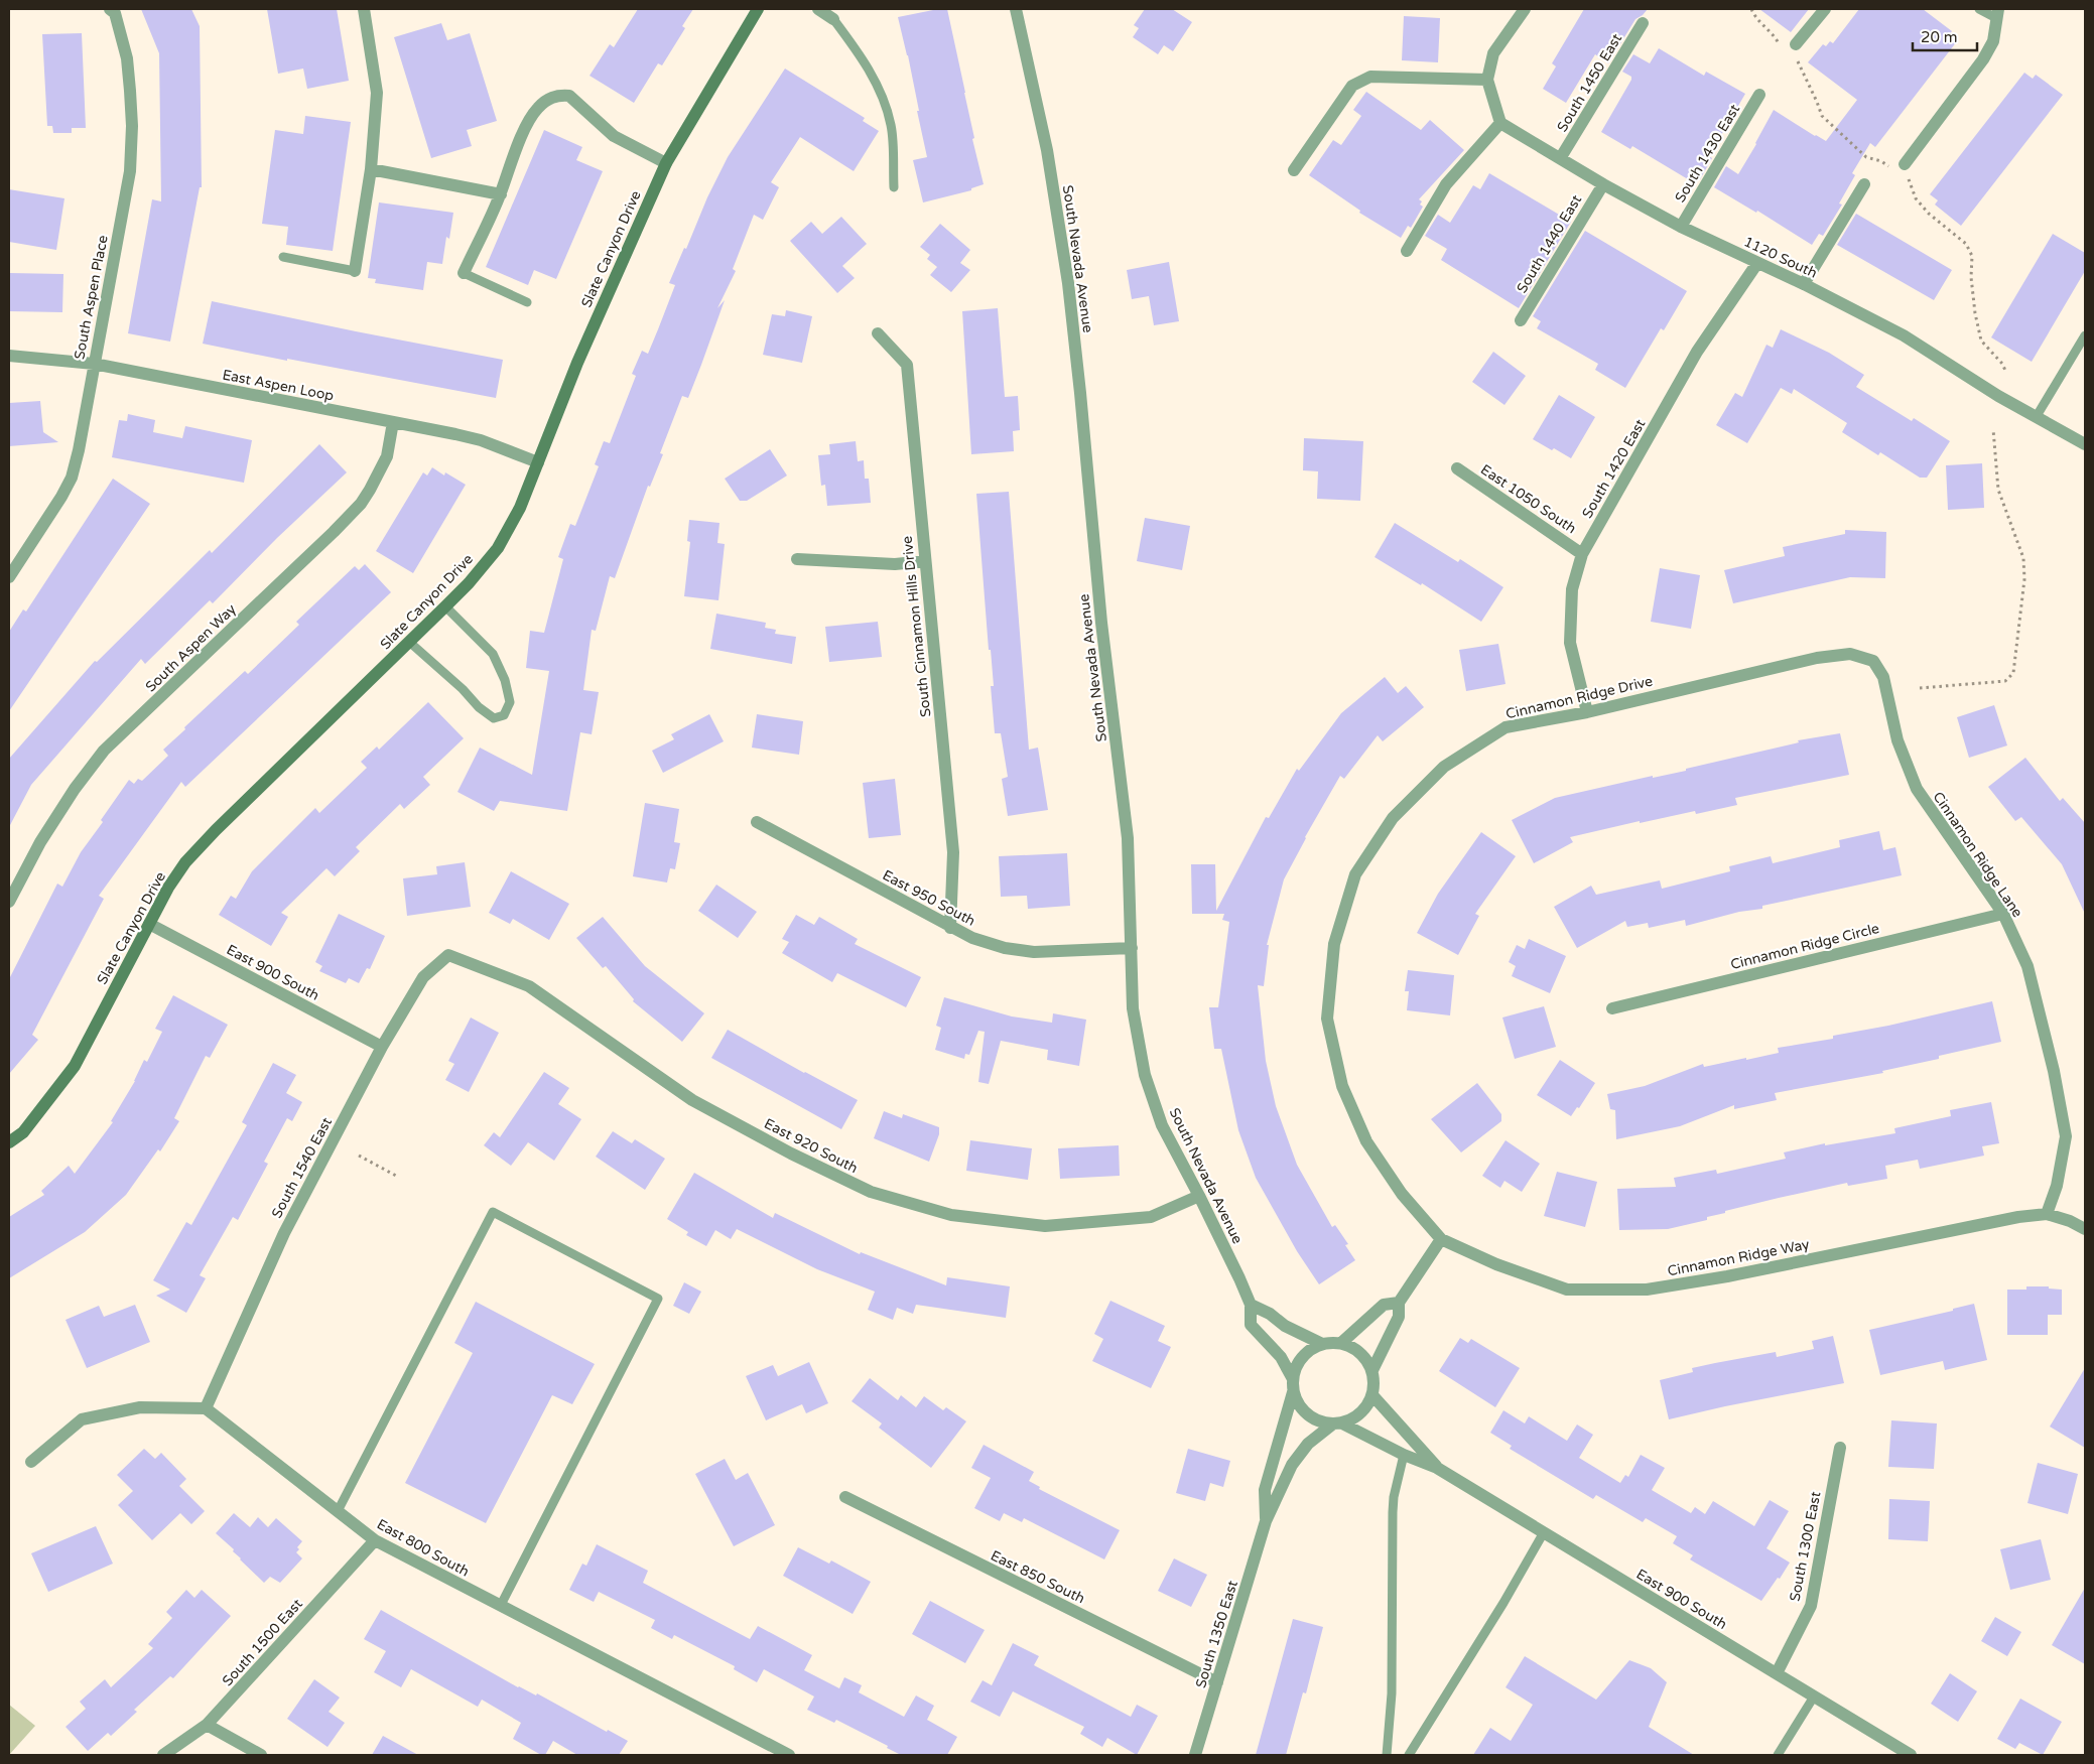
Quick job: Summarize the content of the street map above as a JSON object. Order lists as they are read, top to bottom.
{
  "streets": {
    "street": [
      "South 1450 East",
      "South 1430 East",
      "South 1440 East",
      "Slate Canyon Drive",
      "1120 South",
      "South Nevada Avenue",
      "South Aspen Place",
      "East Aspen Loop",
      "South 1420 East",
      "East 1050 South",
      "South Cinnamon Hills Drive",
      "South Aspen Way",
      "Cinnamon Ridge Drive",
      "Cinnamon Ridge Lane",
      "East 950 South",
      "Cinnamon Ridge Circle",
      "East 900 South",
      "East 920 South",
      "South 1540 East",
      "Cinnamon Ridge Way",
      "South 1300 East",
      "East 800 South",
      "East 850 South",
      "South 1350 East",
      "South 1500 East"
    ]
  },
  "crossings": [
    ["South 1450 East", "1120 South"],
    ["South 1430 East", "1120 South"],
    ["South 1440 East", "1120 South"],
    ["Slate Canyon Drive", "East Aspen Loop"],
    ["Slate Canyon Drive", "East 900 South"],
    ["1120 South", "South 1420 East"],
    ["South Nevada Avenue", "East 950 South"],
    ["South Nevada Avenue", "East 900 South"],
    ["South Nevada Avenue", "East 920 South"],
    ["South Nevada Avenue", "South 1350 East"],
    ["South Aspen Place", "East Aspen Loop"],
    ["East Aspen Loop", "South Aspen Way"],
    ["South 1420 East", "East 1050 South"],
    ["South 1420 East", "Cinnamon Ridge Drive"],
    ["South Cinnamon Hills Drive", "East 950 South"],
    ["Cinnamon Ridge Drive", "Cinnamon Ridge Lane"],
    ["Cinnamon Ridge Drive", "Cinnamon Ridge Way"],
    ["Cinnamon Ridge Lane", "Cinnamon Ridge Circle"],
    ["Cinnamon Ridge Lane", "Cinnamon Ridge Way"],
    ["East 900 South", "South 1540 East"],
    ["East 900 South", "South 1300 East"],
    ["East 900 South", "South 1350 East"],
    ["East 920 South", "South 1540 East"],
    ["South 1540 East", "East 800 South"],
    ["East 800 South", "South 1500 East"],
    ["East 850 South", "South 1350 East"]
  ],
  "scale_bar": "20 m"
}
